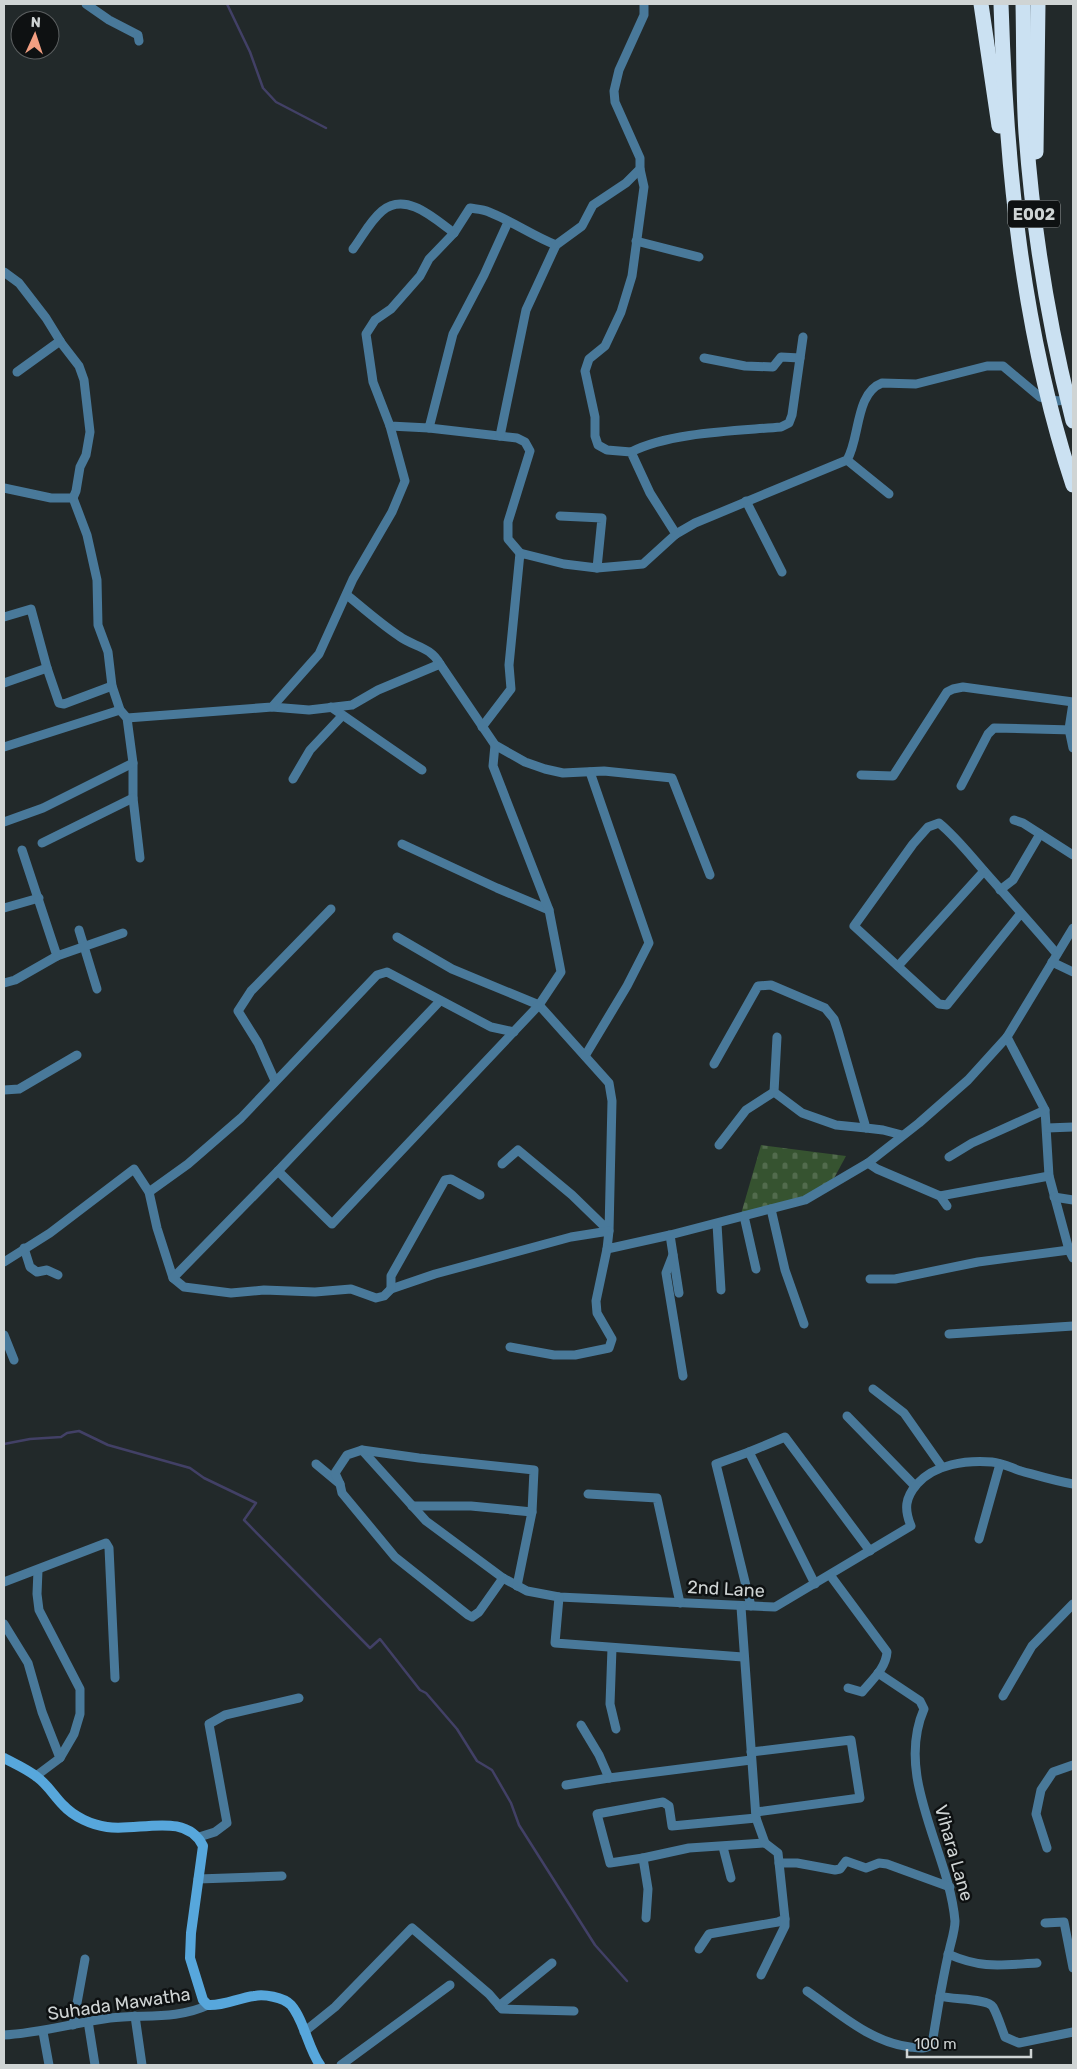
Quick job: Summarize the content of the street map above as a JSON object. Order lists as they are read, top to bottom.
{
  "streets": {
    "highway": ["E002"],
    "street": ["2nd Lane", "Vihara Lane", "Suhada Mawatha"]
  },
  "scale_bar": "100 m",
  "north": "top"
}
